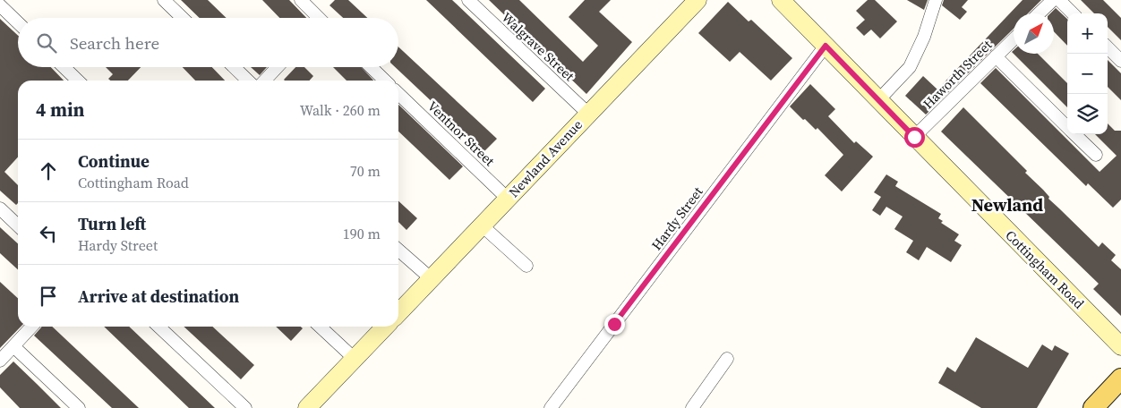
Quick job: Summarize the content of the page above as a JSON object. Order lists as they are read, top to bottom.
{
  "streets": {
    "street": [
      "Walgrave Street",
      "Haworth Street",
      "Ventnor Street",
      "Newland Avenue",
      "Hardy Street",
      "Cottingham Road"
    ]
  },
  "crossings": [
    ["Walgrave Street", "Newland Avenue"],
    ["Haworth Street", "Cottingham Road"],
    ["Ventnor Street", "Newland Avenue"],
    ["Hardy Street", "Cottingham Road"]
  ],
  "districts": ["Newland"],
  "north": "top right",
  "page": {
    "map_buttons": ["+", "−"],
    "search": "Search here",
    "heading": ["4 min", "Walk · 260 m"],
    "list": [
      ["Continue", "Cottingham Road", "70 m"],
      ["Turn left", "Hardy Street", "190 m"],
      "Arrive at destination"
    ]
  }
}
